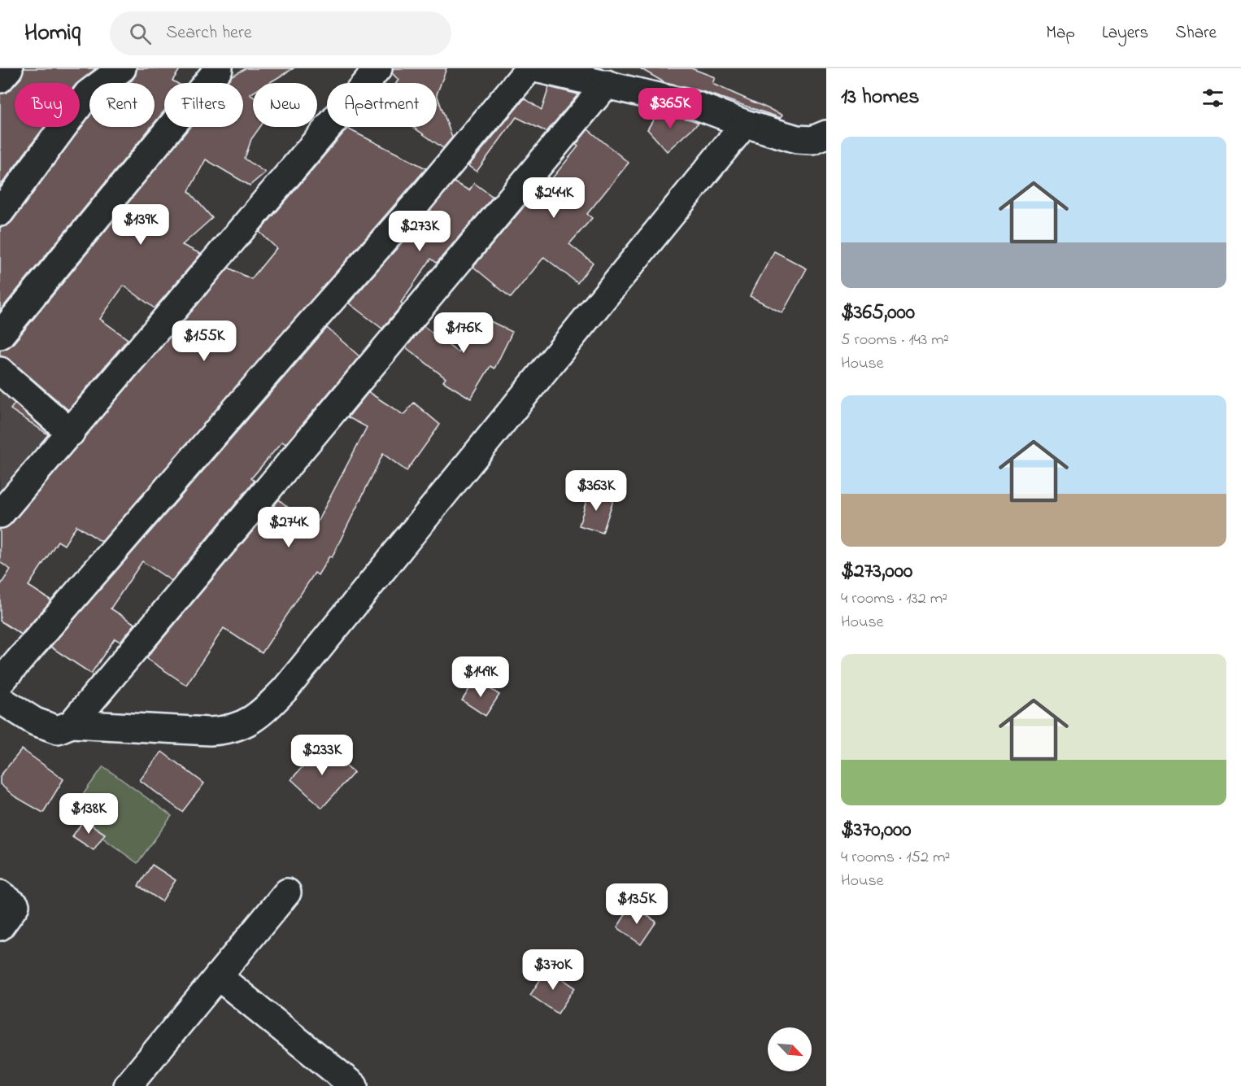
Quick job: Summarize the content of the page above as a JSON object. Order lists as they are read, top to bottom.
{
  "north": "bottom right",
  "page": {
    "header": "Homiq",
    "search": "Search here",
    "nav": ["Map", "Layers", "Share"],
    "heading": "13 homes",
    "chip": [
      "Buy",
      "Rent",
      "Filters",
      "New",
      "Apartment"
    ],
    "price": [
      "$365K",
      "$244K",
      "$139K",
      "$273K",
      "$176K",
      "$155K",
      "$363K",
      "$274K",
      "$149K",
      "$233K",
      "$138K",
      "$135K",
      "$370K"
    ],
    "list": [
      {
        "name": "$365,000",
        "note": "5 rooms · 143 m² · House"
      },
      {
        "name": "$273,000",
        "note": "4 rooms · 132 m² · House"
      },
      {
        "name": "$370,000",
        "note": "4 rooms · 152 m² · House"
      }
    ]
  }
}
